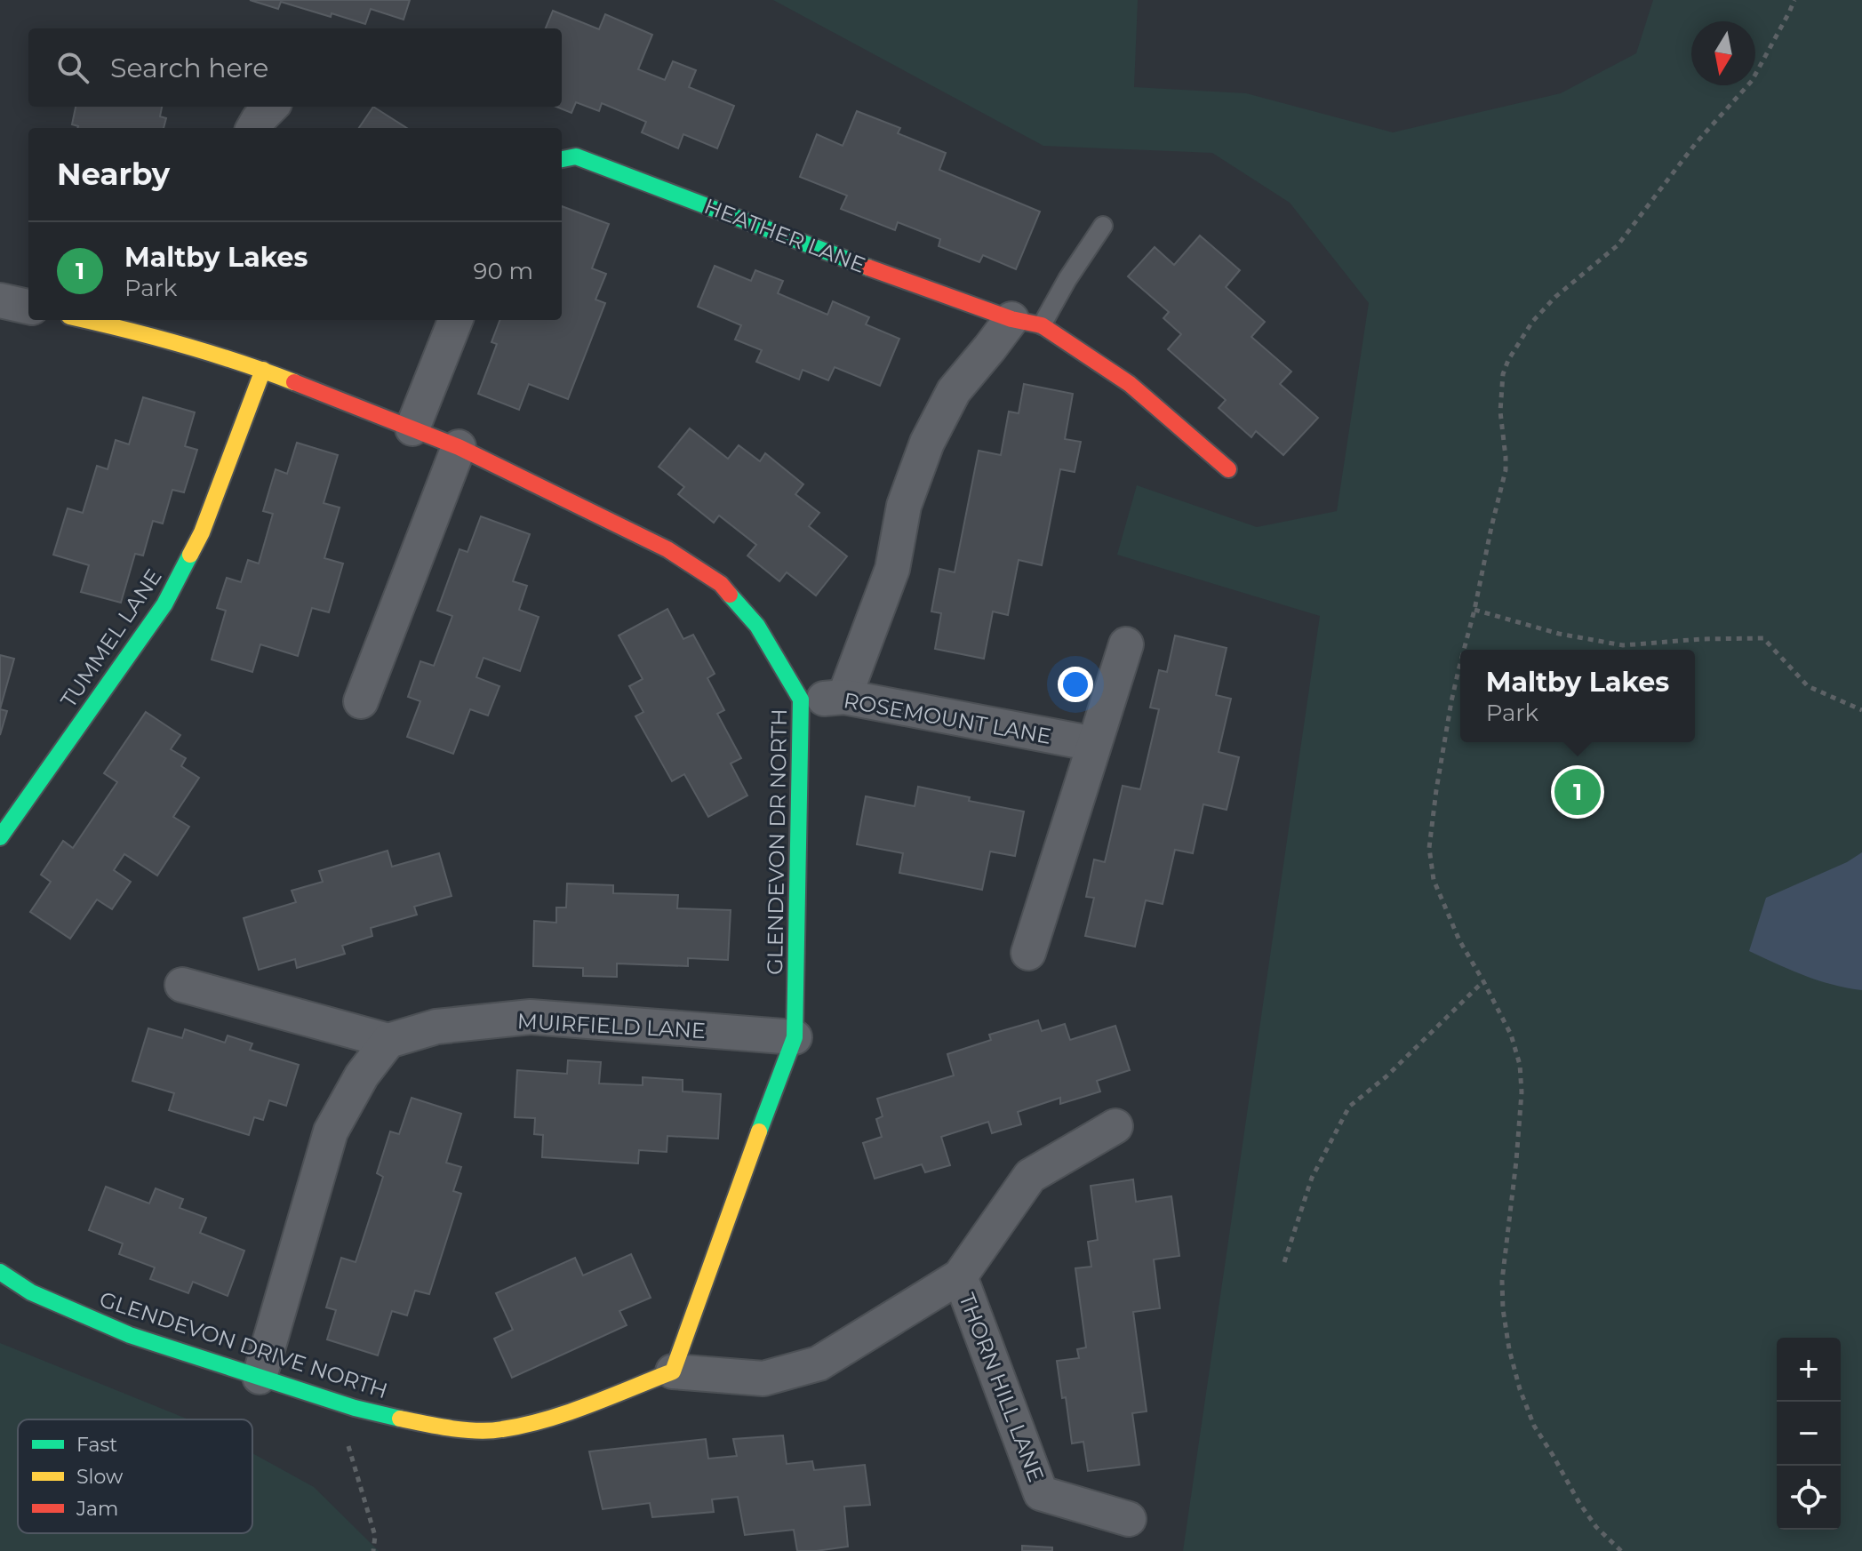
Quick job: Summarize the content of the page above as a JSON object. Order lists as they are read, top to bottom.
{
  "streets": {
    "street": [
      "HEATHER LANE",
      "TUMMEL LANE",
      "ROSEMOUNT LANE",
      "GLENDEVON DR NORTH",
      "MUIRFIELD LANE",
      "GLENDEVON DRIVE NORTH",
      "THORN HILL LANE"
    ]
  },
  "crossings": [
    ["TUMMEL LANE", "GLENDEVON DR NORTH"],
    ["ROSEMOUNT LANE", "GLENDEVON DR NORTH"],
    ["GLENDEVON DR NORTH", "MUIRFIELD LANE"],
    ["GLENDEVON DRIVE NORTH", "THORN HILL LANE"]
  ],
  "legend": ["Fast", "Slow", "Jam"],
  "north": "bottom",
  "page": {
    "search": "Search here",
    "heading": "Nearby",
    "list": [
      {
        "mark": "1",
        "name": "Maltby Lakes",
        "note": "Park",
        "value": "90 m"
      }
    ],
    "popup": ["Maltby Lakes", "Park"],
    "pins": "1",
    "map_buttons": ["+", "−"]
  }
}
